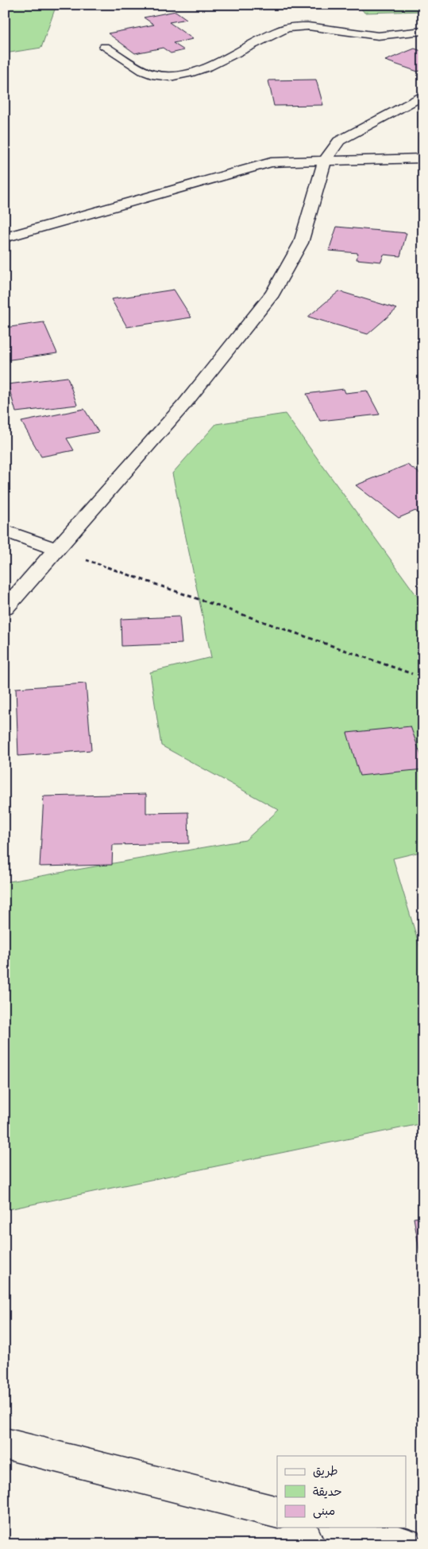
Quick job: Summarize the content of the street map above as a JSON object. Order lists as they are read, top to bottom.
{
  "legend": ["طريق", "حديقة", "مبنى"]
}
